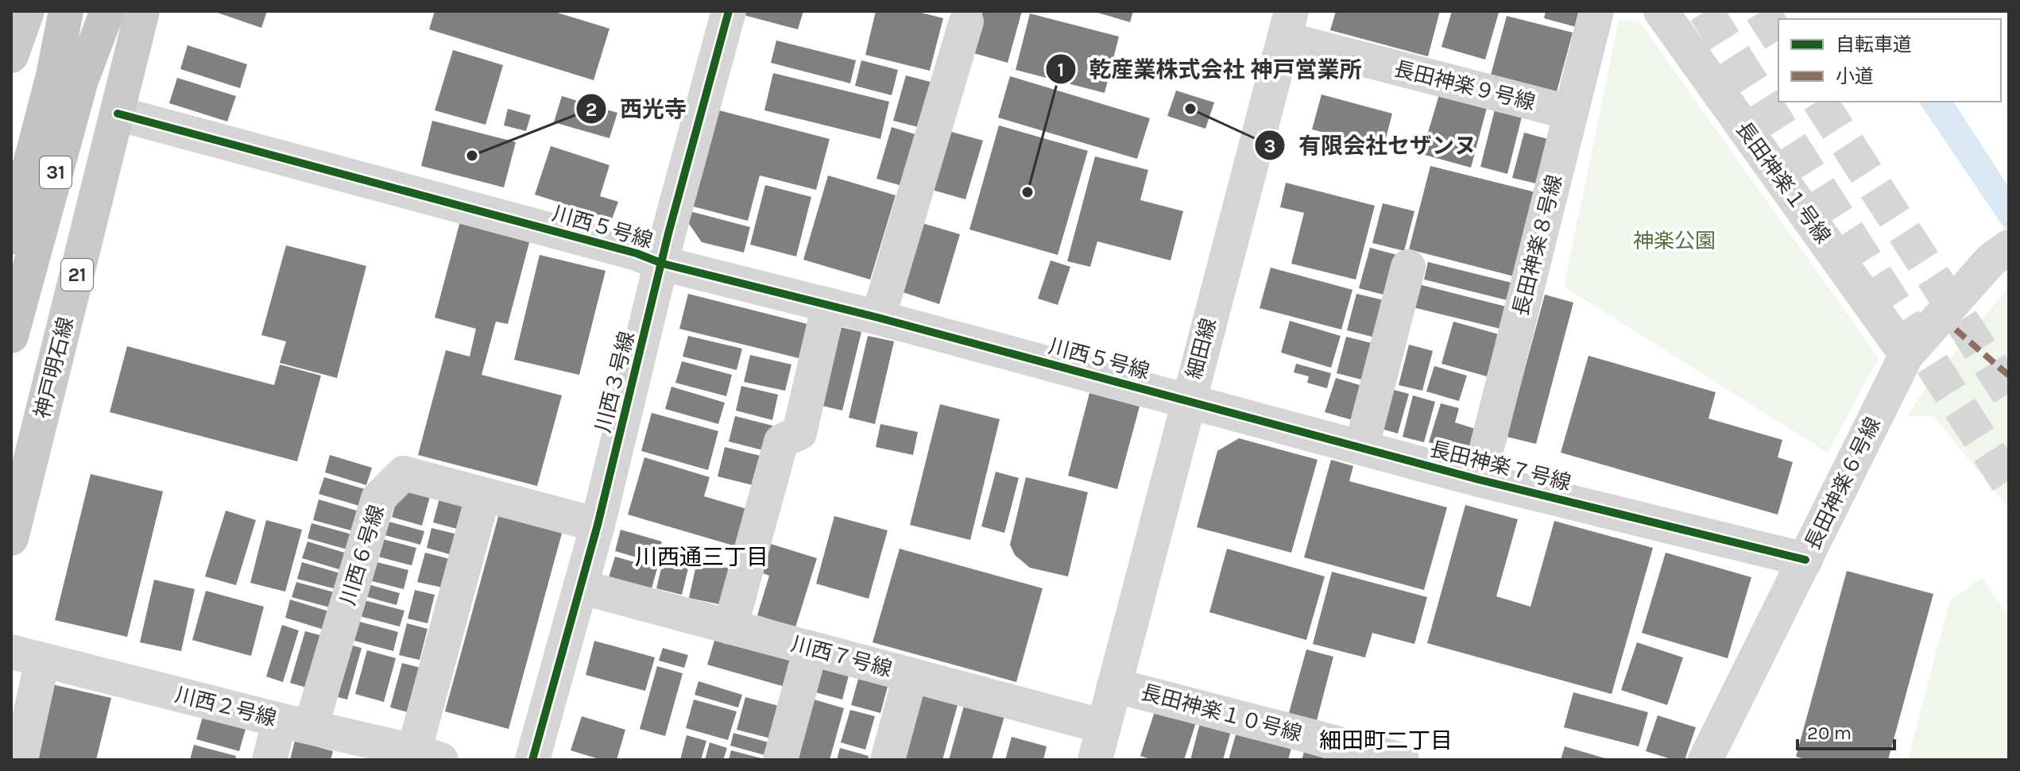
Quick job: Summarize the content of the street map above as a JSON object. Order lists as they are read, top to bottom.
{
  "streets": {
    "highway": ["31"],
    "main road": ["21", "神戸明石線"],
    "street": [
      "長田神楽９号線",
      "長田神楽１号線",
      "川西５号線",
      "長田神楽８号線",
      "細田線",
      "川西３号線",
      "長田神楽７号線",
      "長田神楽６号線",
      "川西６号線",
      "川西７号線",
      "川西２号線",
      "長田神楽１０号線"
    ]
  },
  "crossings": [
    ["長田神楽９号線", "長田神楽８号線"],
    ["長田神楽９号線", "細田線"],
    ["長田神楽１号線", "長田神楽６号線"],
    ["川西５号線", "細田線"],
    ["川西５号線", "神戸明石線"],
    ["川西５号線", "川西３号線"],
    ["川西５号線", "長田神楽７号線"],
    ["長田神楽８号線", "長田神楽７号線"],
    ["細田線", "長田神楽７号線"],
    ["細田線", "川西７号線"],
    ["細田線", "長田神楽１０号線"],
    ["川西３号線", "川西６号線"],
    ["川西３号線", "川西７号線"],
    ["長田神楽７号線", "長田神楽６号線"],
    ["川西６号線", "川西２号線"]
  ],
  "districts": ["川西通三丁目", "細田町二丁目"],
  "parks": ["神楽公園"],
  "places": ["有限会社セザンヌ", "西光寺", "乾産業株式会社 神戸営業所"],
  "legend": ["自転車道", "小道"],
  "scale_bar": "20 m"
}
